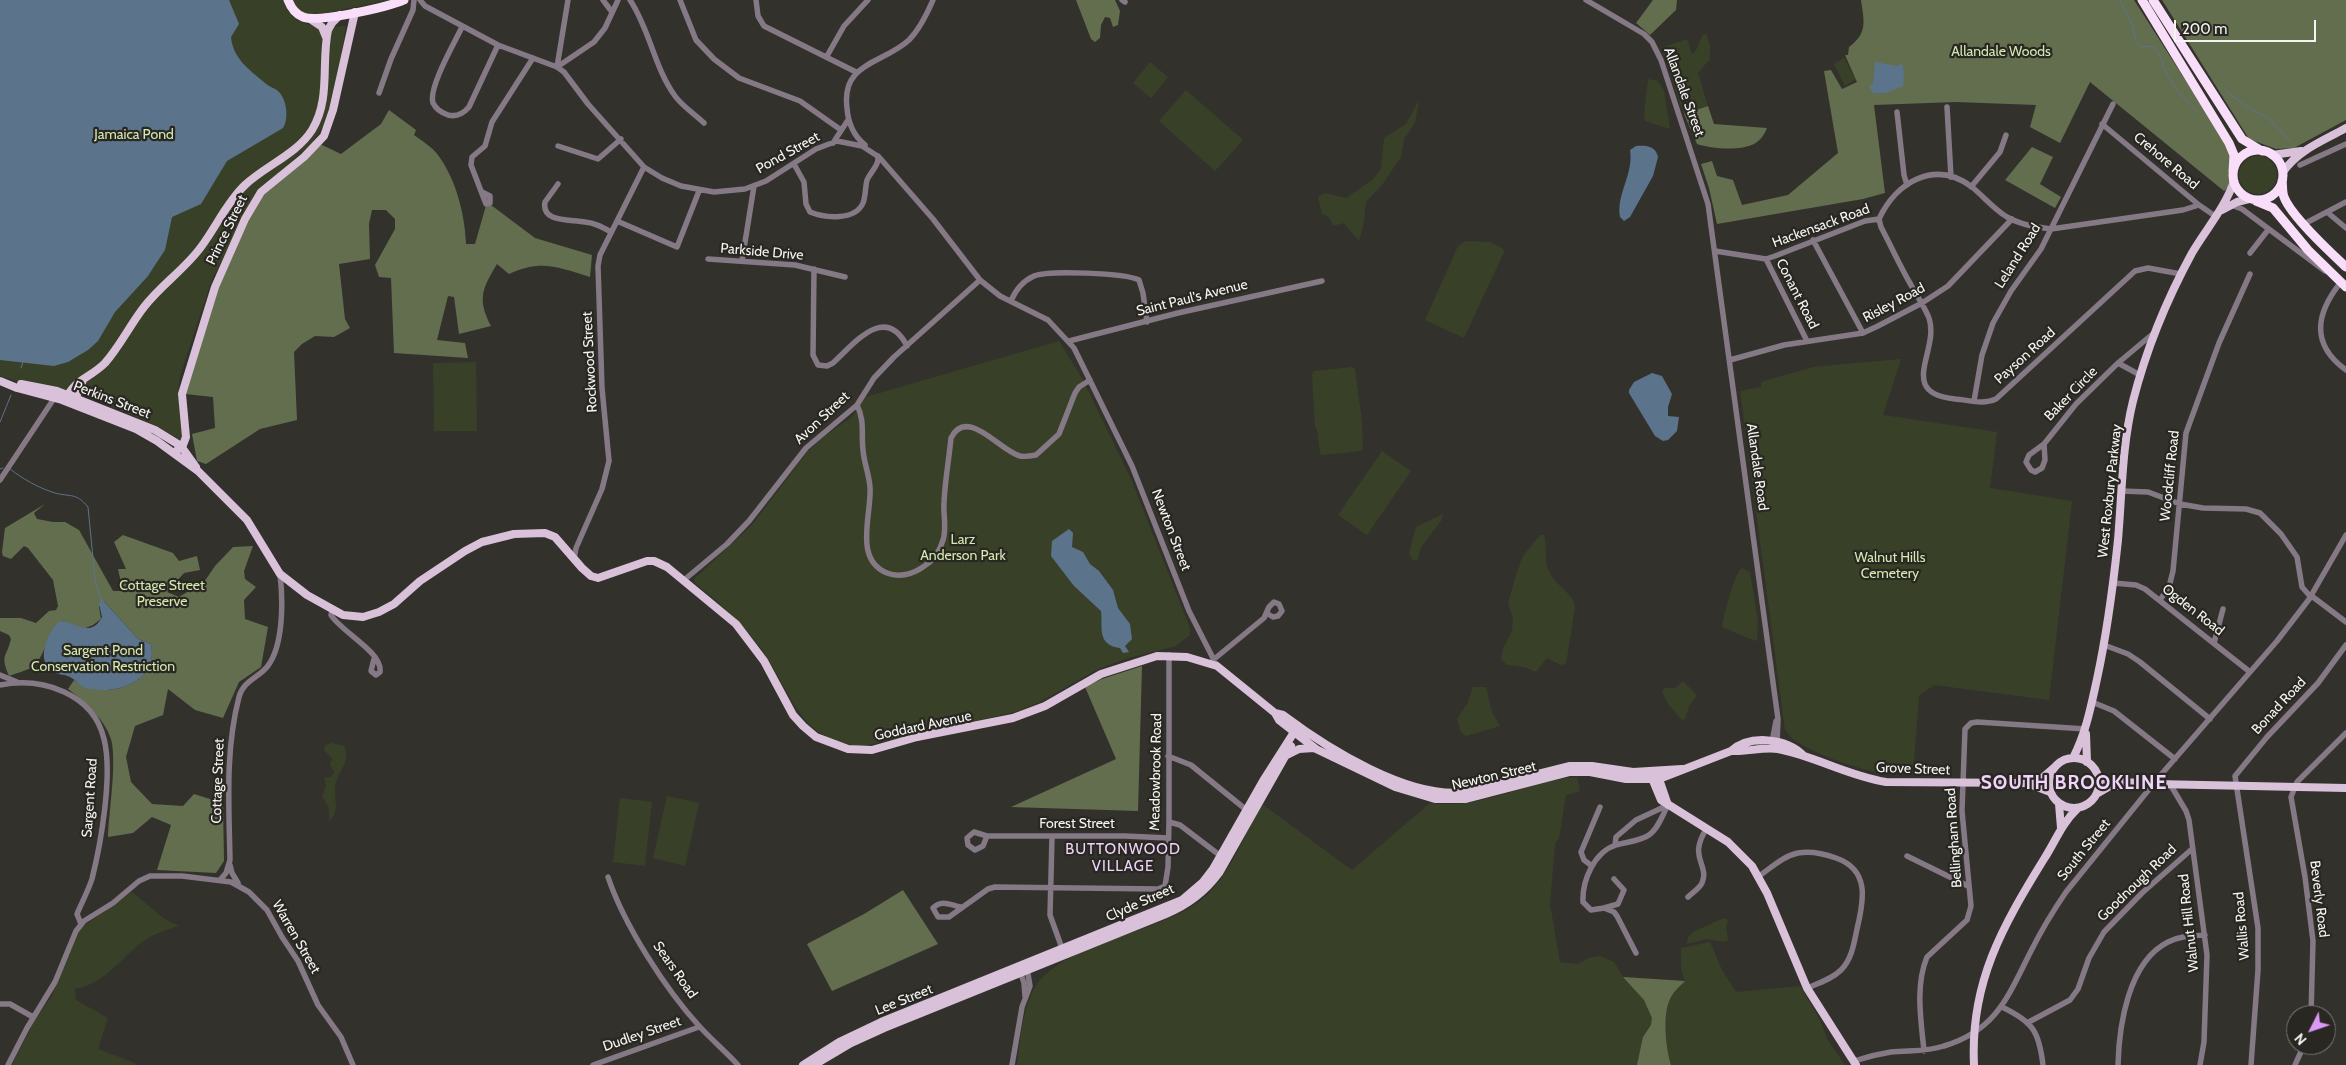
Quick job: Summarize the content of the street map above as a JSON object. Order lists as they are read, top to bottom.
{
  "streets": {
    "main road": [
      "Prince Street",
      "Perkins Street",
      "West Roxbury Parkway",
      "Newton Street",
      "Goddard Avenue",
      "Grove Street",
      "Cottage Street",
      "Clyde Street",
      "Lee Street"
    ],
    "street": [
      "Allandale Street",
      "Pond Street",
      "Crehore Road",
      "Hackensack Road",
      "Parkside Drive",
      "Leland Road",
      "Conant Road",
      "Saint Paul's Avenue",
      "Risley Road",
      "Payson Road",
      "Rockwood Street",
      "Baker Circle",
      "Avon Street",
      "Allandale Road",
      "Woodcliff Road",
      "Ogden Road",
      "Bonad Road",
      "Meadowbrook Road",
      "Sargent Road",
      "Forest Street",
      "Bellingham Road",
      "South Street",
      "Goodnough Road",
      "Beverly Road",
      "Walnut Hill Road",
      "Wallis Road",
      "Warren Street",
      "Sears Road",
      "Dudley Street"
    ]
  },
  "crossings": [
    ["Allandale Street", "Allandale Road"],
    ["Pond Street", "Saint Paul's Avenue"],
    ["Pond Street", "Rockwood Street"],
    ["Pond Street", "Avon Street"],
    ["Pond Street", "Newton Street"],
    ["Crehore Road", "Hackensack Road"],
    ["Crehore Road", "Leland Road"],
    ["Crehore Road", "West Roxbury Parkway"],
    ["Hackensack Road", "Leland Road"],
    ["Hackensack Road", "Conant Road"],
    ["Hackensack Road", "Risley Road"],
    ["Hackensack Road", "Payson Road"],
    ["Hackensack Road", "Allandale Road"],
    ["Prince Street", "Perkins Street"],
    ["Parkside Drive", "Avon Street"],
    ["Leland Road", "Payson Road"],
    ["Conant Road", "Risley Road"],
    ["Saint Paul's Avenue", "Newton Street"],
    ["Risley Road", "Payson Road"],
    ["Risley Road", "Allandale Road"],
    ["Payson Road", "West Roxbury Parkway"],
    ["Rockwood Street", "Goddard Avenue"],
    ["Baker Circle", "West Roxbury Parkway"],
    ["Perkins Street", "Cottage Street"],
    ["Avon Street", "Goddard Avenue"],
    ["Allandale Road", "Grove Street"],
    ["Woodcliff Road", "Ogden Road"],
    ["West Roxbury Parkway", "Ogden Road"],
    ["West Roxbury Parkway", "Grove Street"],
    ["West Roxbury Parkway", "Bellingham Road"],
    ["Newton Street", "Goddard Avenue"],
    ["Newton Street", "Grove Street"],
    ["Newton Street", "Clyde Street"],
    ["Ogden Road", "South Street"],
    ["Bonad Road", "Wallis Road"],
    ["Goddard Avenue", "Meadowbrook Road"],
    ["Goddard Avenue", "Cottage Street"],
    ["Grove Street", "Bellingham Road"],
    ["Meadowbrook Road", "Forest Street"],
    ["Cottage Street", "Warren Street"],
    ["Sargent Road", "Warren Street"],
    ["Bellingham Road", "South Street"],
    ["Goodnough Road", "Walnut Hill Road"],
    ["Clyde Street", "Lee Street"],
    ["Sears Road", "Dudley Street"]
  ],
  "districts": ["SOUTH BROOKLINE", "BUTTONWOOD VILLAGE"],
  "parks": [
    "Allandale Woods",
    "Jamaica Pond",
    "Larz Anderson Park",
    "Walnut Hills Cemetery",
    "Cottage Street Preserve",
    "Sargent Pond Conservation Restriction"
  ],
  "scale_bar": "200 m",
  "north": "bottom left"
}
